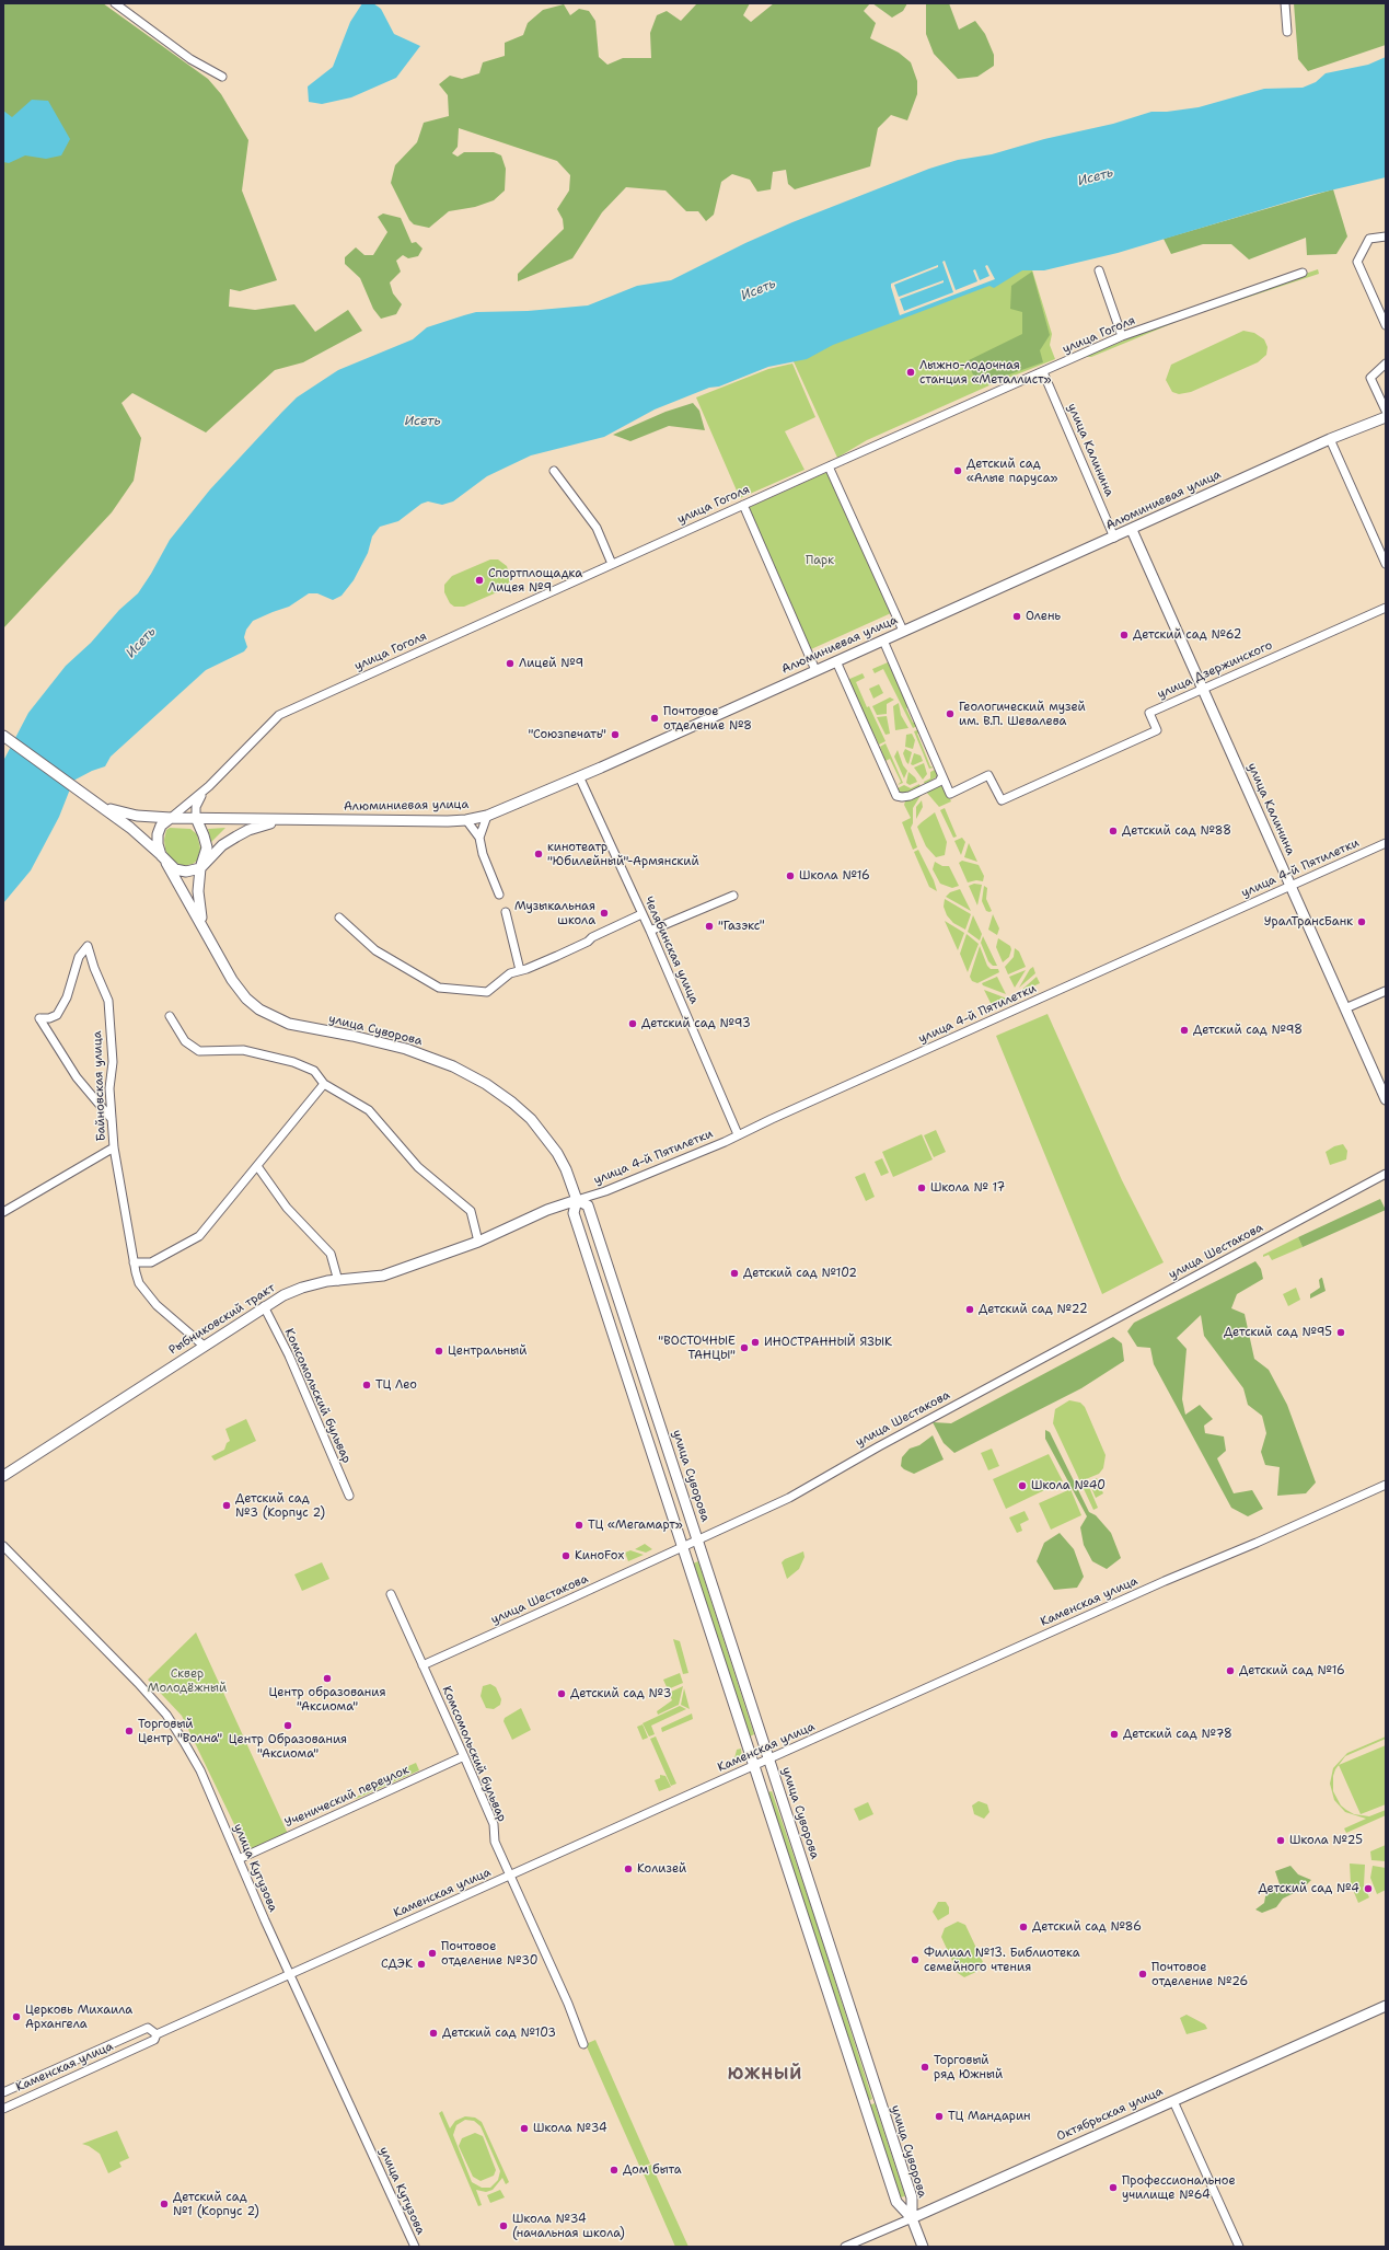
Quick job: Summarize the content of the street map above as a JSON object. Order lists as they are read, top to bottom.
{
  "streets": {
    "main road": [
      "улица Калинина",
      "Алюминиевая улица",
      "улица Суворова",
      "Рыбниковский тракт",
      "Октябрьская улица"
    ],
    "street": [
      "улица Гоголя",
      "улица Дзержинского",
      "улица 4-й Пятилетки",
      "Челябинская улица",
      "Байновская улица",
      "улица Шестакова",
      "Комсомольский бульвар",
      "Каменская улица",
      "Ученический переулок",
      "улица Кутузова"
    ]
  },
  "crossings": [
    ["улица Гоголя", "улица Калинина"],
    ["улица Гоголя", "улица Суворова"],
    ["улица Калинина", "Алюминиевая улица"],
    ["улица Калинина", "улица Дзержинского"],
    ["улица Калинина", "улица 4-й Пятилетки"],
    ["Алюминиевая улица", "Челябинская улица"],
    ["улица 4-й Пятилетки", "Челябинская улица"],
    ["улица 4-й Пятилетки", "улица Суворова"],
    ["улица 4-й Пятилетки", "Рыбниковский тракт"],
    ["улица Суворова", "улица Шестакова"],
    ["улица Суворова", "Рыбниковский тракт"],
    ["улица Суворова", "Каменская улица"],
    ["улица Суворова", "Октябрьская улица"],
    ["Байновская улица", "Рыбниковский тракт"],
    ["улица Шестакова", "Комсомольский бульвар"],
    ["Рыбниковский тракт", "Комсомольский бульвар"],
    ["Комсомольский бульвар", "Каменская улица"],
    ["Комсомольский бульвар", "Ученический переулок"],
    ["Каменская улица", "улица Кутузова"],
    ["Ученический переулок", "улица Кутузова"]
  ],
  "districts": ["ЮЖНЫЙ"],
  "water": ["Исеть"],
  "parks": ["Парк", "Сквер Молодёжный"],
  "places": [
    "Лыжно-лодочная станция «Металлист»",
    "Детский сад «Алые паруса»",
    "Спортплощадка Лицея №9",
    "Олень",
    "Детский сад №62",
    "Лицей №9",
    "Геологический музей им. В.П. Шевалева",
    "Почтовое отделение №8",
    "\"Союзпечать\"",
    "Детский сад №88",
    "кинотеатр \"Юбилейный\"-Армянский",
    "Школа №16",
    "Музыкальная школа",
    "УралТрансБанк",
    "\"Газэкс\"",
    "Детский сад №93",
    "Детский сад №98",
    "Школа № 17",
    "Детский сад №102",
    "Детский сад №22",
    "Детский сад №95",
    "ИНОСТРАННЫЙ ЯЗЫК",
    "\"ВОСТОЧНЫЕ ТАНЦЫ\"",
    "Центральный",
    "ТЦ Лео",
    "Школа №40",
    "Детский сад №3 (Корпус 2)",
    "ТЦ «Мегамарт»",
    "КиноFox",
    "Детский сад №16",
    "Центр образования \"Аксиома\"",
    "Детский сад №3",
    "Центр Образования \"Аксиома\"",
    "Торговый Центр \"Волна\"",
    "Детский сад №78",
    "Школа №25",
    "Колизей",
    "Детский сад №4",
    "Детский сад №86",
    "Почтовое отделение №30",
    "Филиал №13. Библиотека семейного чтения",
    "СДЭК",
    "Почтовое отделение №26",
    "Церковь Михаила Архангела",
    "Детский сад №103",
    "Торговый ряд Южный",
    "ТЦ Мандарин",
    "Школа №34",
    "Дом быта",
    "Профессиональное училище №64",
    "Детский сад №1 (Корпус 2)",
    "Школа №34 (начальная школа)"
  ]
}
